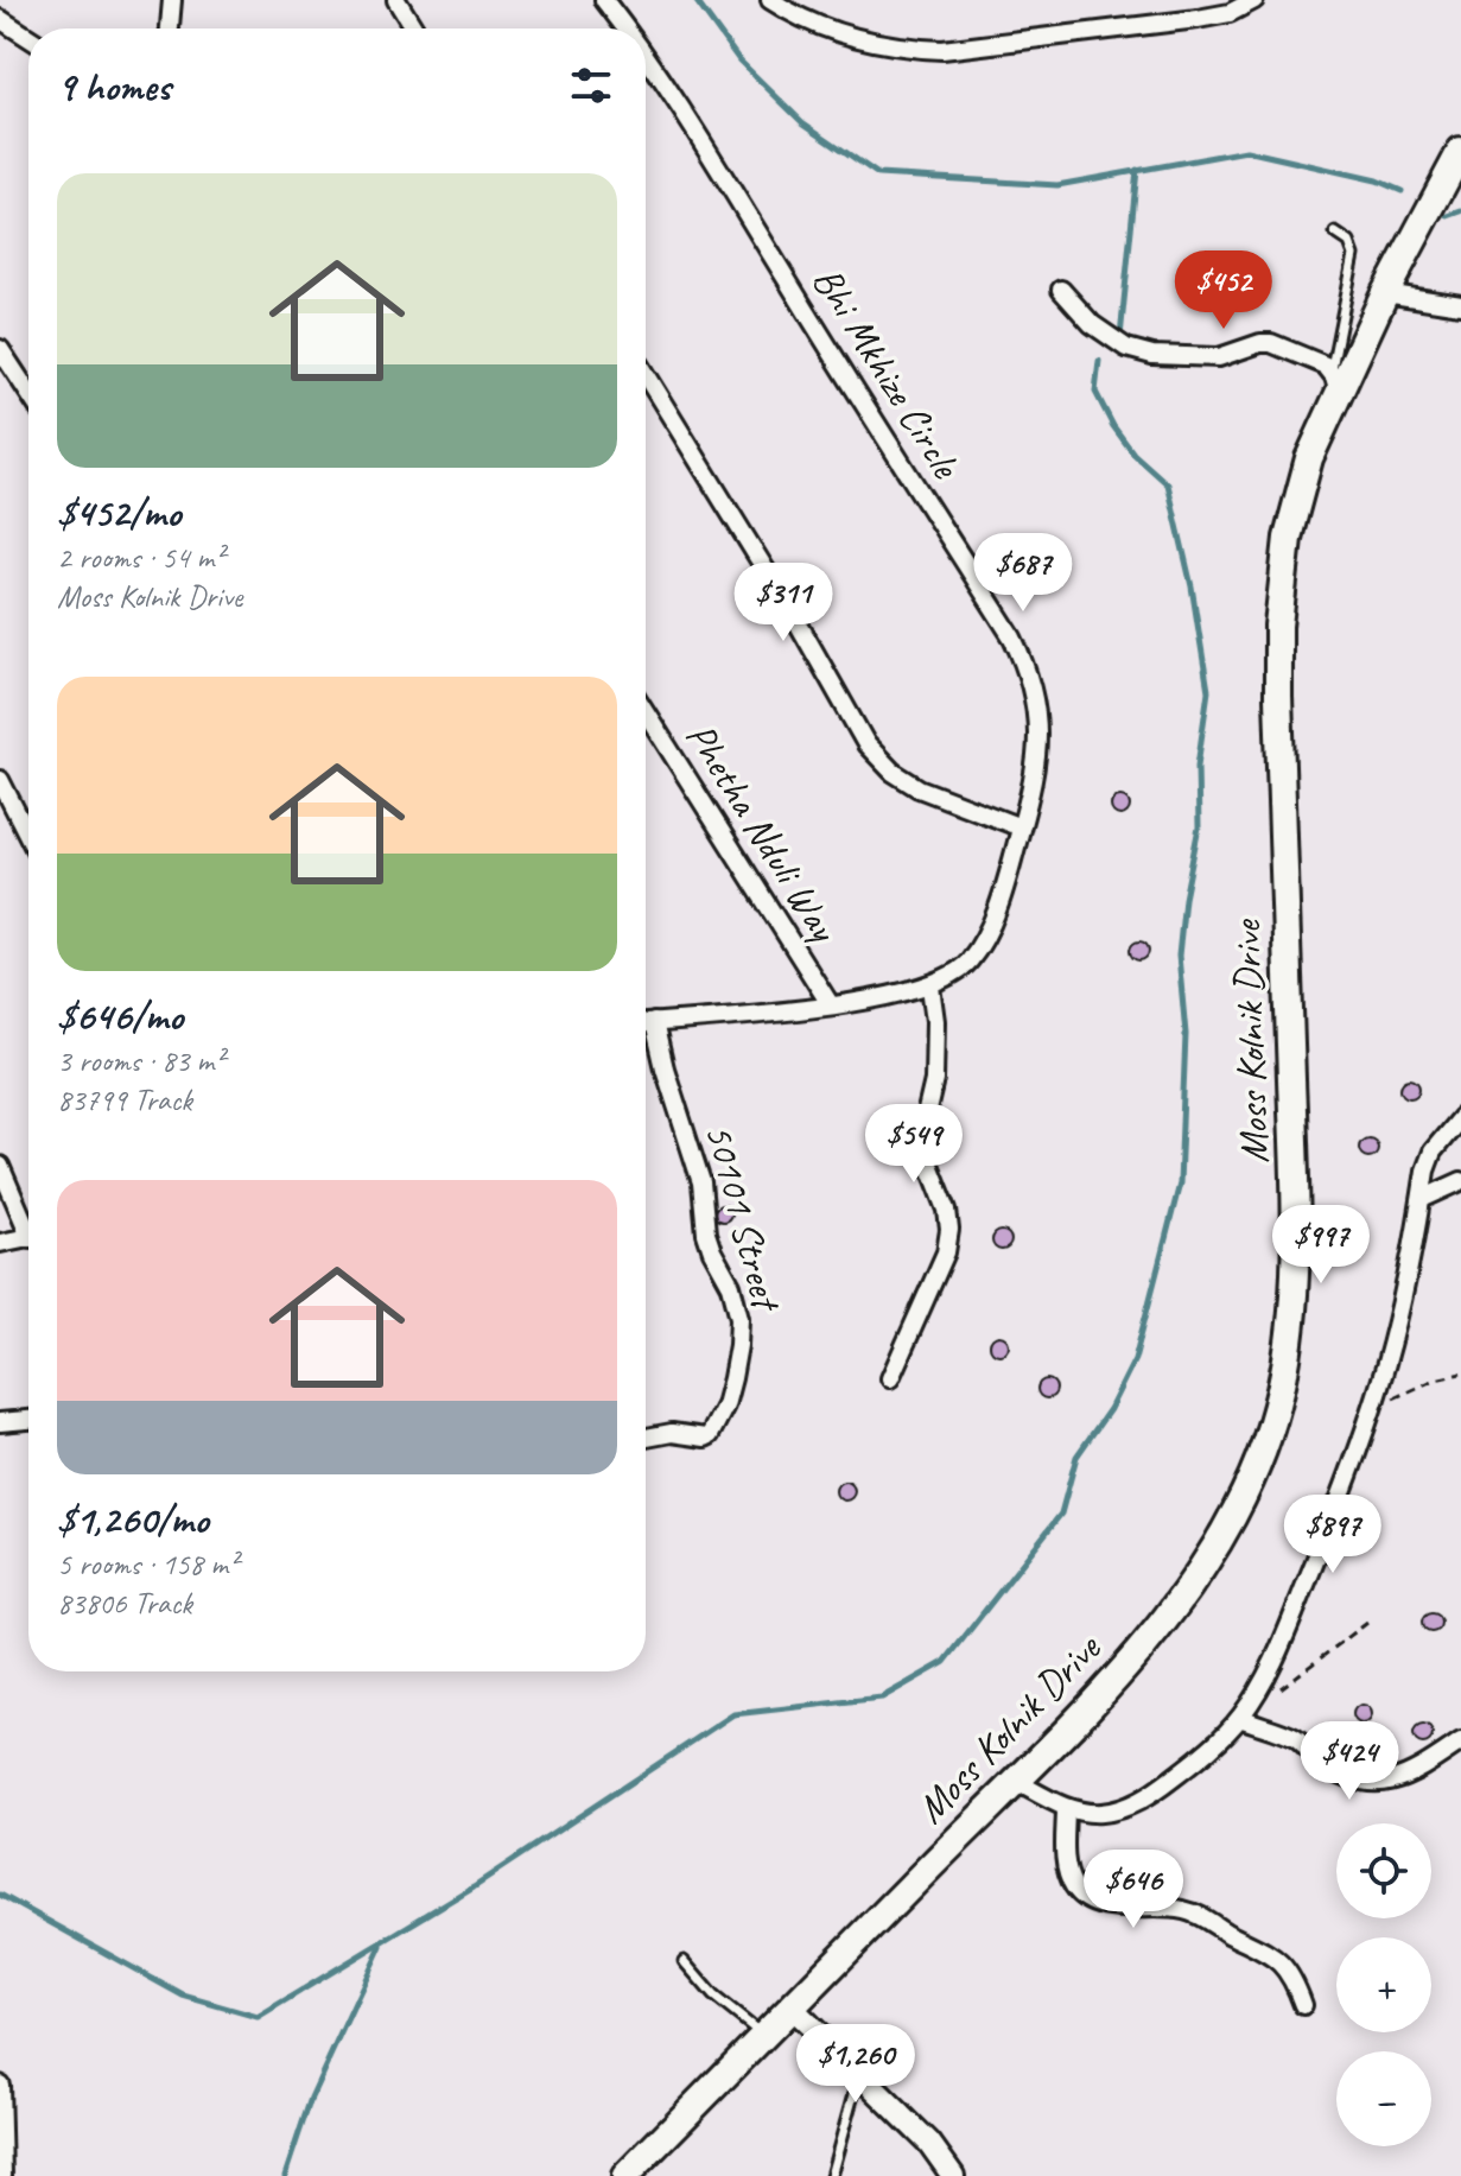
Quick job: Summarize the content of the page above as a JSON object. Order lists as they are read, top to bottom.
{
  "streets": {
    "main road": ["Moss Kolnik Drive"],
    "street": ["Bhi Mkhize Circle", "Phetha Nduli Way", "50101 Street"]
  },
  "crossings": [
    ["Bhi Mkhize Circle", "Phetha Nduli Way"]
  ],
  "page": {
    "heading": "9 homes",
    "list": [
      {
        "name": "$452/mo",
        "note": "2 rooms · 54 m² · Moss Kolnik Drive"
      },
      {
        "name": "$646/mo",
        "note": "3 rooms · 83 m² · 83799 Track"
      },
      {
        "name": "$1,260/mo",
        "note": "5 rooms · 158 m² · 83806 Track"
      }
    ],
    "price": [
      "$452",
      "$687",
      "$311",
      "$549",
      "$997",
      "$897",
      "$424",
      "$646",
      "$1,260"
    ],
    "map_buttons": ["+", "−"]
  }
}
